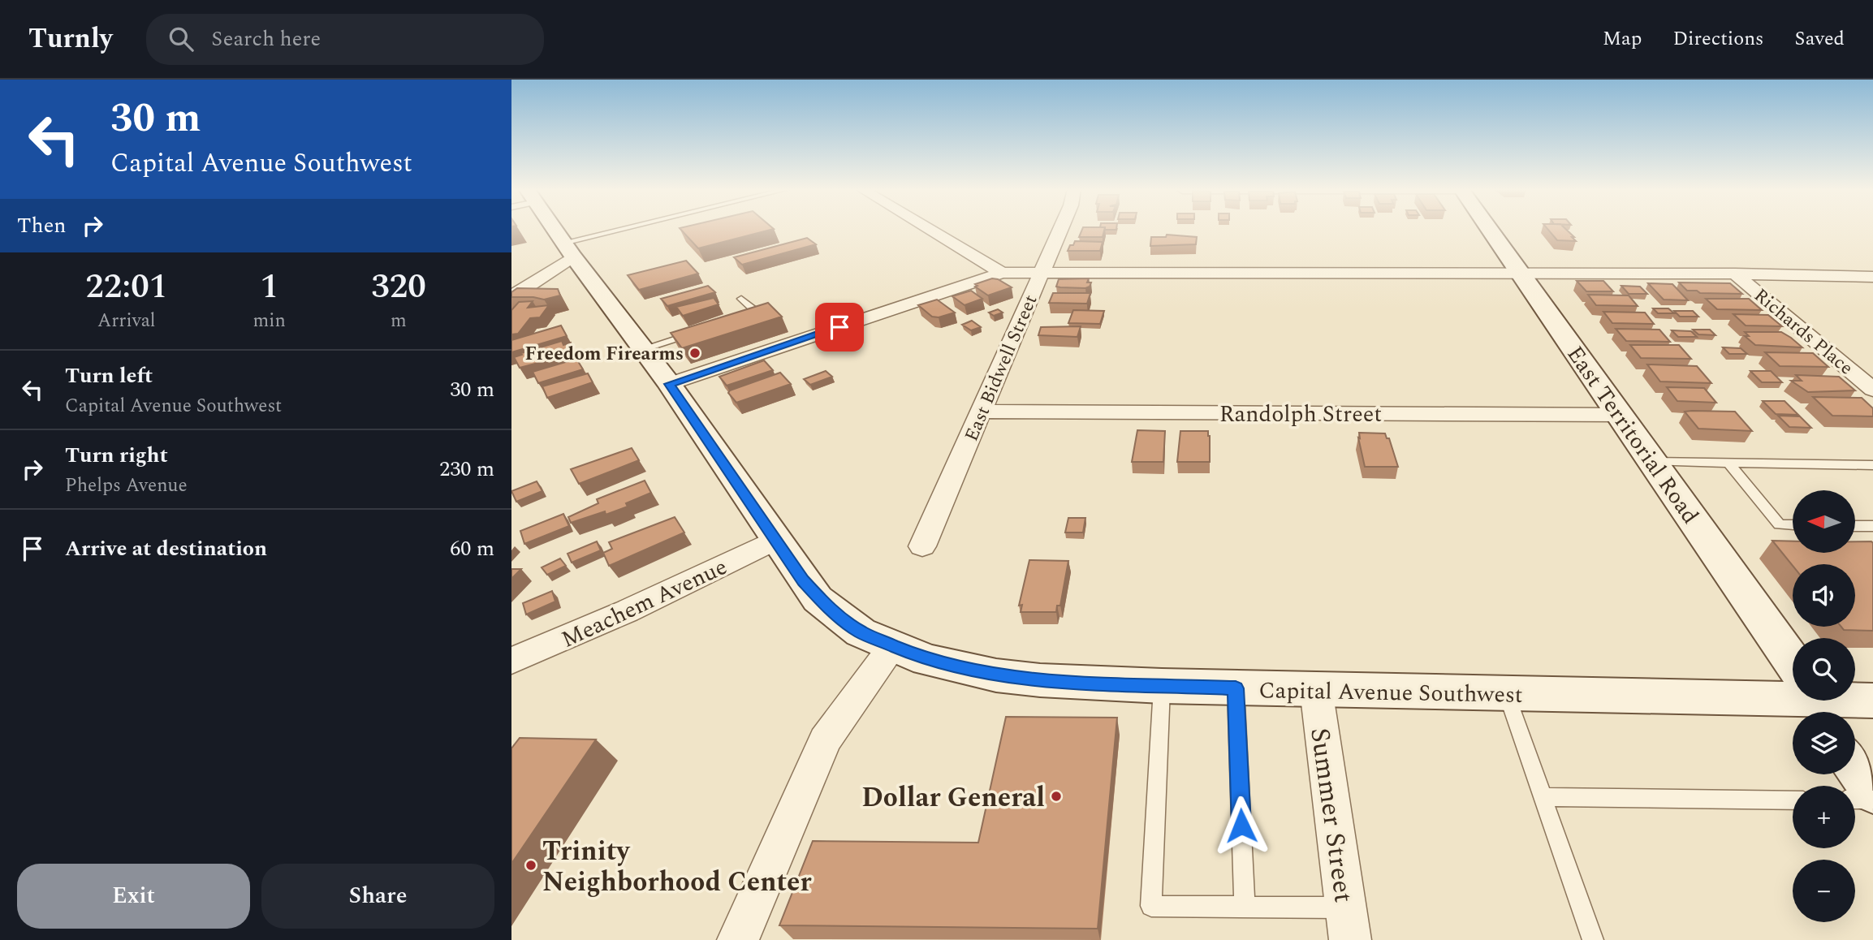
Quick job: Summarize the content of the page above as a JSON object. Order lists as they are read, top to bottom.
{
  "streets": {
    "main road": ["East Territorial Road", "Capital Avenue Southwest"],
    "street": [
      "Richards Place",
      "East Bidwell Street",
      "Randolph Street",
      "Meachem Avenue",
      "Summer Street"
    ]
  },
  "crossings": [
    ["East Bidwell Street", "Randolph Street"],
    ["Randolph Street", "East Territorial Road"],
    ["Meachem Avenue", "Capital Avenue Southwest"],
    ["Capital Avenue Southwest", "Summer Street"]
  ],
  "places": ["Freedom Firearms", "Dollar General", "Trinity Neighborhood Center"],
  "north": "left",
  "page": {
    "header": "Turnly",
    "search": "Search here",
    "nav": ["Map", "Directions", "Saved"],
    "turn": ["30 m", "Capital Avenue Southwest"],
    "then": "Then",
    "eta": [
      "22:01",
      "Arrival",
      "1",
      "min",
      "320",
      "m"
    ],
    "list": [
      {
        "name": "Turn left",
        "note": "Capital Avenue Southwest",
        "value": "30 m"
      },
      {
        "name": "Turn right",
        "note": "Phelps Avenue",
        "value": "230 m"
      },
      {
        "name": "Arrive at destination",
        "value": "60 m"
      }
    ],
    "map_buttons": ["+", "−"],
    "buttons": ["Exit", "Share"]
  }
}
